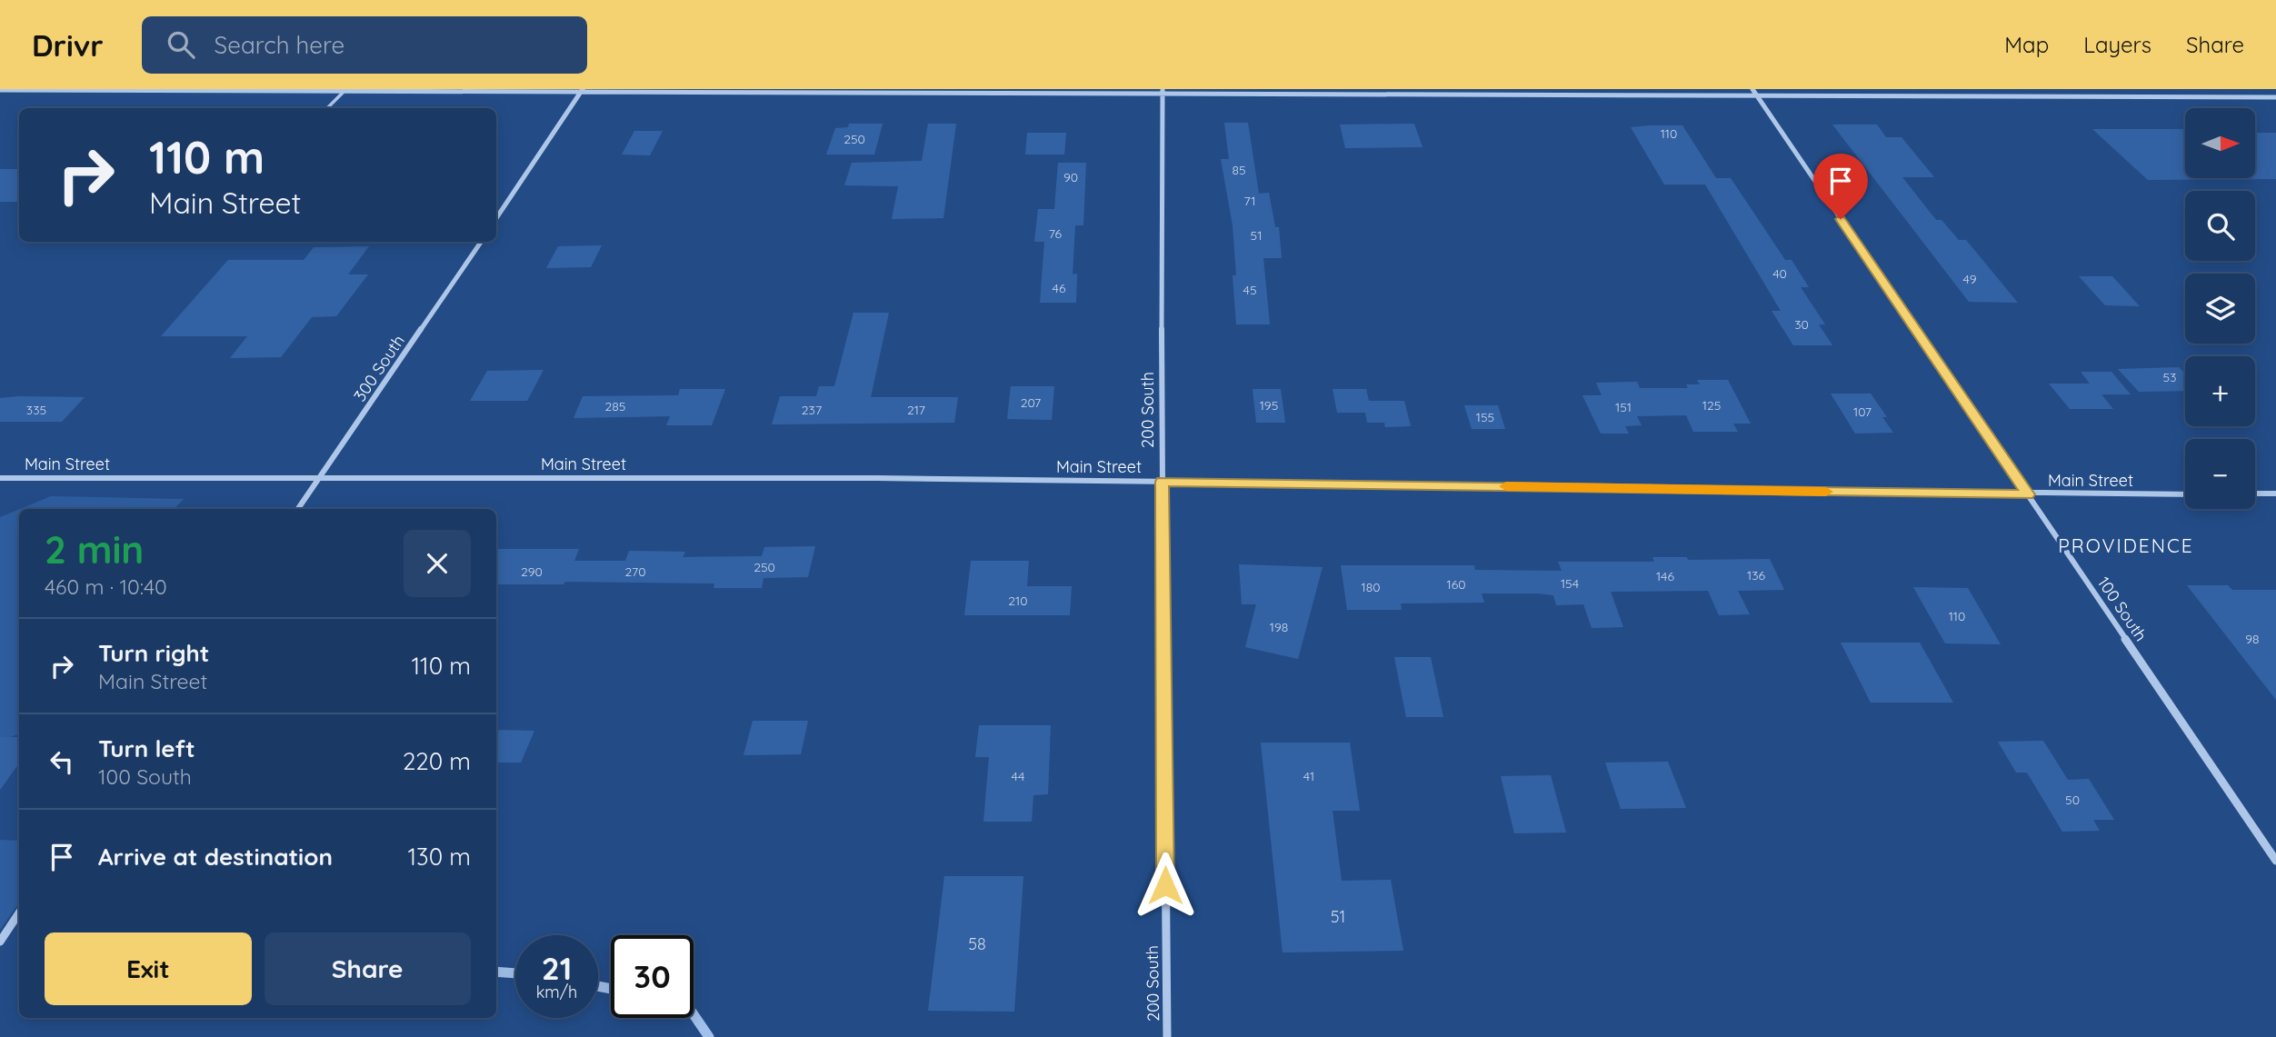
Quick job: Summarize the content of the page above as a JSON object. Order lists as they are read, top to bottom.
{
  "streets": {
    "street": [
      "300 South",
      "200 South",
      "Main Street",
      "100 South"
    ]
  },
  "crossings": [
    ["300 South", "Main Street"],
    ["200 South", "Main Street"],
    ["Main Street", "100 South"]
  ],
  "districts": ["PROVIDENCE"],
  "house_numbers": [
    "110",
    "250",
    "85",
    "90",
    "71",
    "76",
    "51",
    "40",
    "49",
    "46",
    "45",
    "30",
    "53",
    "207",
    "195",
    "125",
    "285",
    "151",
    "335",
    "237",
    "217",
    "107",
    "155",
    "250",
    "290",
    "270",
    "136",
    "146",
    "154",
    "160",
    "180",
    "210",
    "110",
    "198",
    "98",
    "44",
    "41",
    "50",
    "51",
    "58"
  ],
  "north": "right",
  "page": {
    "header": "Drivr",
    "search": "Search here",
    "nav": ["Map", "Layers", "Share"],
    "map_buttons": ["+", "−"],
    "turn": ["110 m", "Main Street"],
    "heading": ["2 min", "460 m · 10:40"],
    "list": [
      {
        "name": "Turn right",
        "note": "Main Street",
        "value": "110 m"
      },
      {
        "name": "Turn left",
        "note": "100 South",
        "value": "220 m"
      },
      {
        "name": "Arrive at destination",
        "value": "130 m"
      }
    ],
    "buttons": ["Exit", "Share"],
    "speed": "21 km/h",
    "limit": "30"
  }
}
